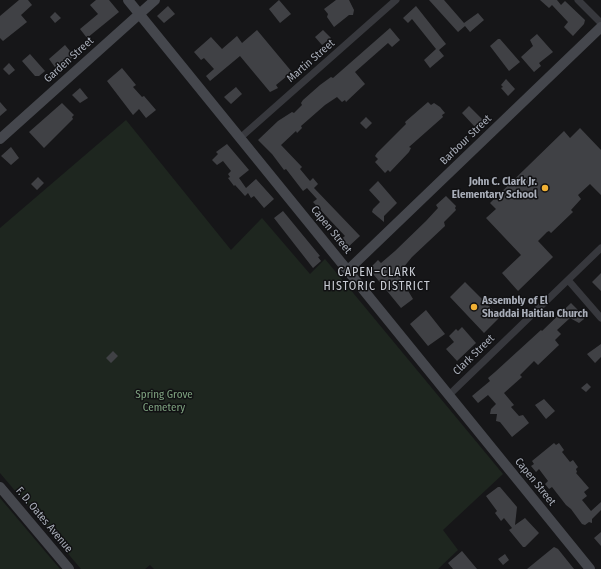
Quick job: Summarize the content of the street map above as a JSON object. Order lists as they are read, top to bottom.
{
  "streets": {
    "street": [
      "Garden Street",
      "Martin Street",
      "Barbour Street",
      "Capen Street",
      "Clark Street",
      "F. D. Oates Avenue"
    ]
  },
  "crossings": [
    ["Garden Street", "Capen Street"],
    ["Martin Street", "Capen Street"],
    ["Barbour Street", "Capen Street"],
    ["Capen Street", "Clark Street"]
  ],
  "districts": ["CAPEN–CLARK HISTORIC DISTRICT"],
  "parks": ["Spring Grove Cemetery"],
  "places": ["John C. Clark Jr. Elementary School", "Assembly of El Shaddai Haitian Church"]
}
